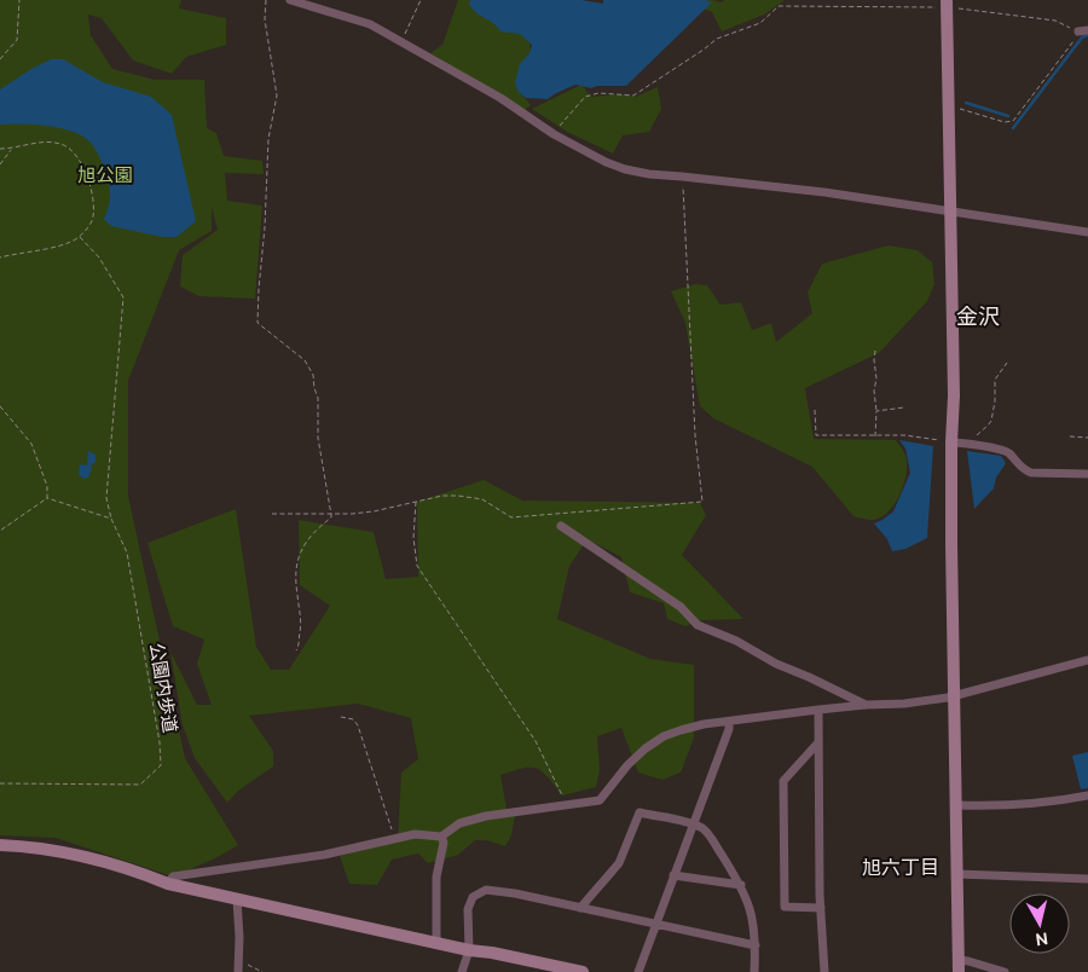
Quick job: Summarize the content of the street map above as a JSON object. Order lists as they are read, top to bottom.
{
  "streets": {
    "path": ["公園内歩道"]
  },
  "districts": ["金沢", "旭六丁目"],
  "parks": ["旭公園"],
  "north": "bottom"
}
